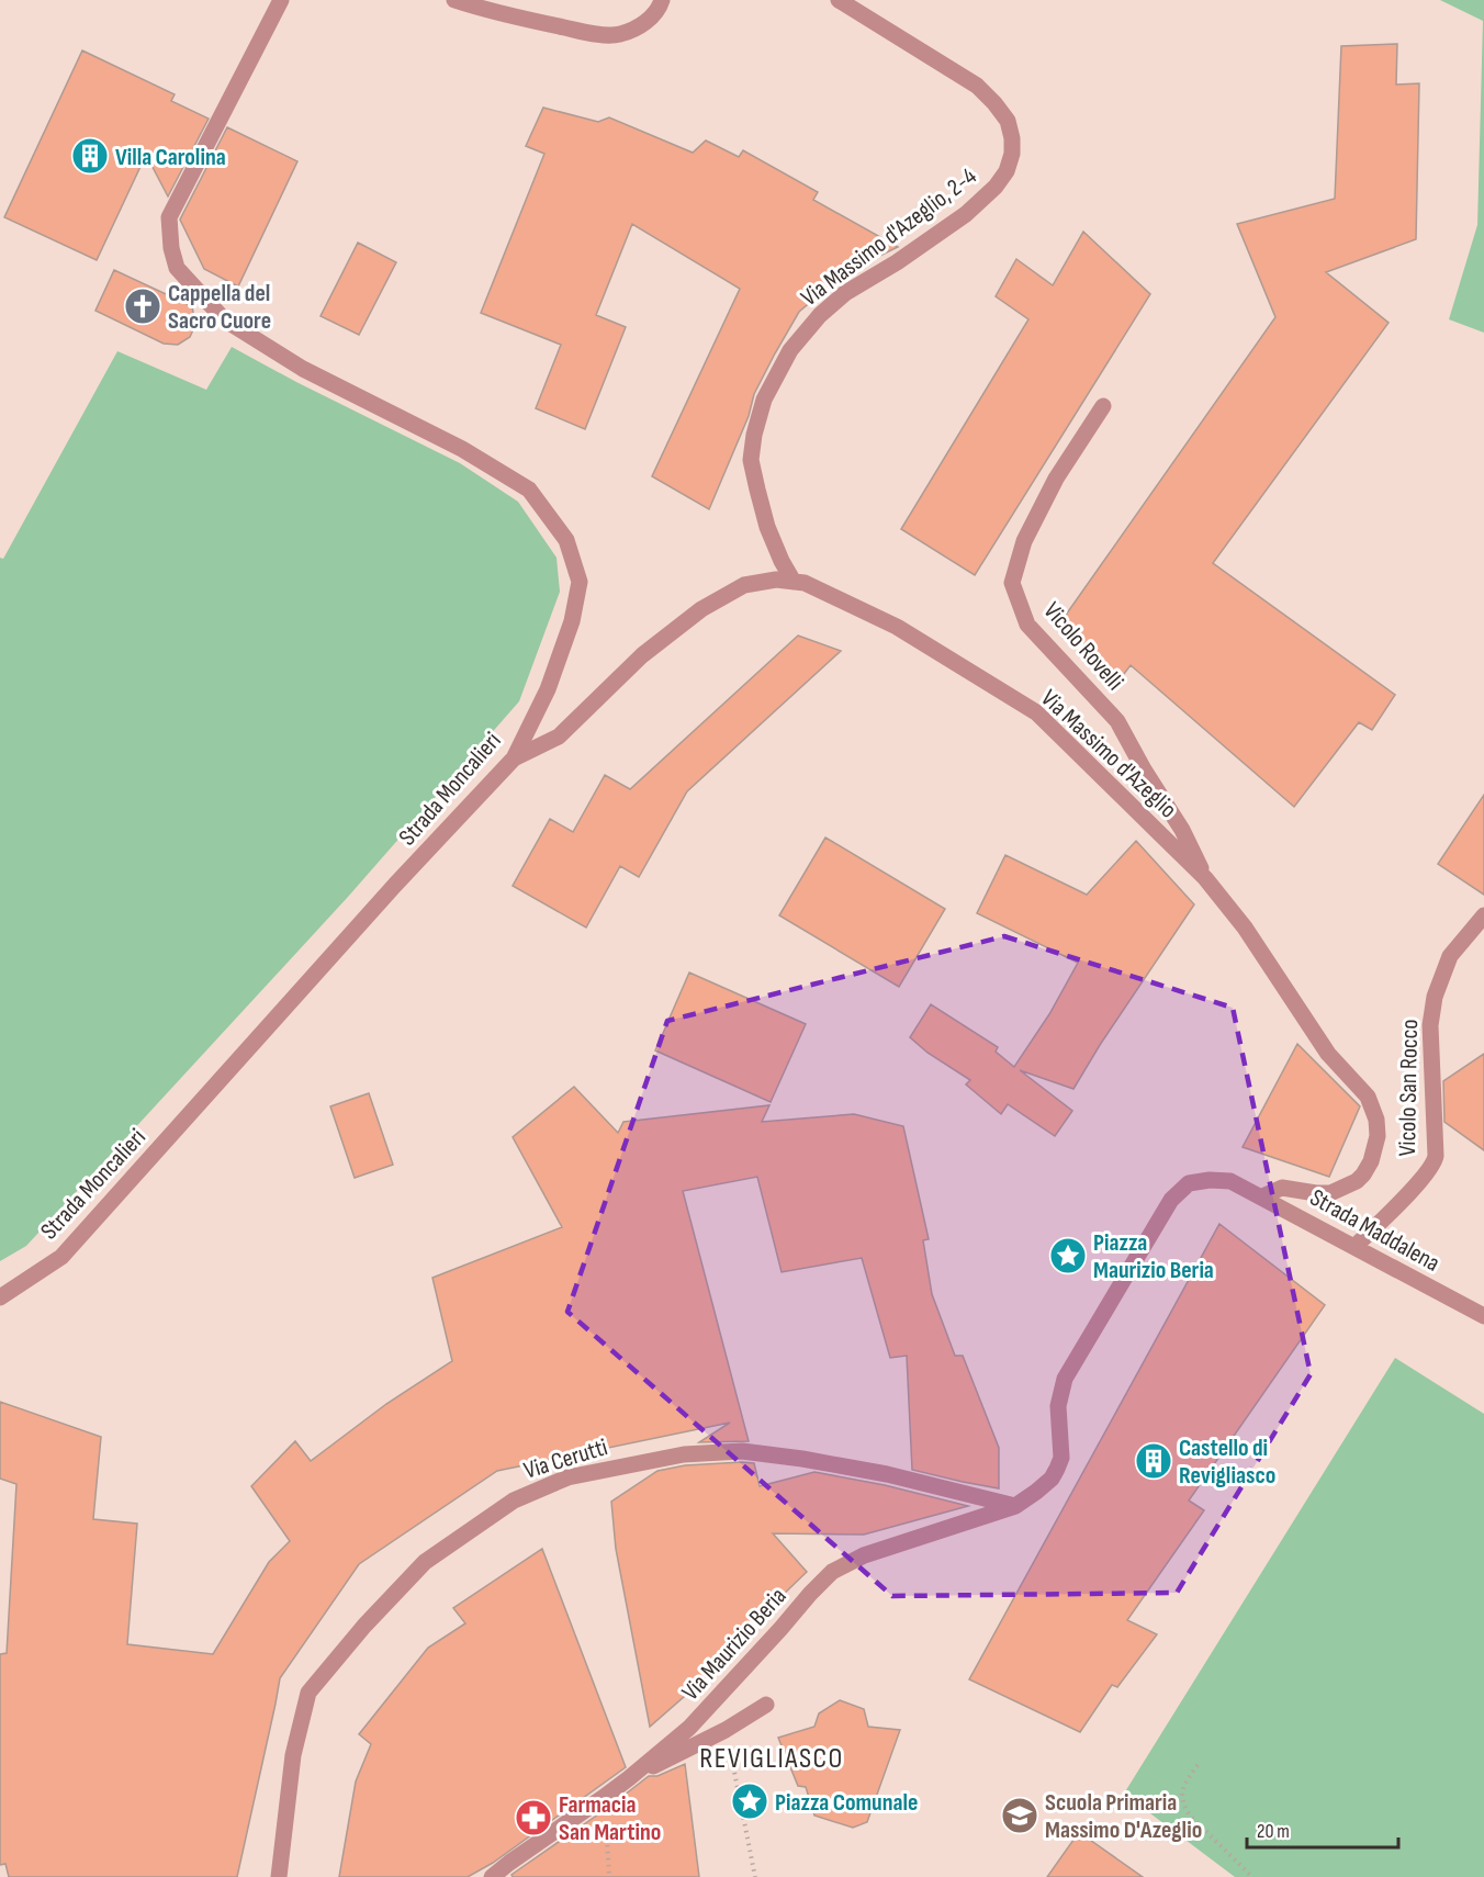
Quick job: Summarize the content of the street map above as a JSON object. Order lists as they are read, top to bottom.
{
  "streets": {
    "street": [
      "Via Massimo d'Azeglio, 2-4",
      "Vicolo Rovelli",
      "Via Massimo d'Azeglio",
      "Strada Moncalieri",
      "Vicolo San Rocco",
      "Strada Maddalena",
      "Via Cerutti",
      "Via Maurizio Beria"
    ]
  },
  "crossings": [
    ["Via Massimo d'Azeglio, 2-4", "Via Massimo d'Azeglio"],
    ["Vicolo Rovelli", "Via Massimo d'Azeglio"],
    ["Via Massimo d'Azeglio", "Strada Moncalieri"],
    ["Via Massimo d'Azeglio", "Strada Maddalena"],
    ["Vicolo San Rocco", "Strada Maddalena"],
    ["Strada Maddalena", "Via Maurizio Beria"],
    ["Via Cerutti", "Via Maurizio Beria"]
  ],
  "districts": ["REVIGLIASCO"],
  "places": {
    "building": ["Villa Carolina", "Castello di Revigliasco"],
    "church": ["Cappella del Sacro Cuore"],
    "place": ["Piazza Maurizio Beria", "Piazza Comunale"],
    "school or university": ["Scuola Primaria Massimo D'Azeglio"],
    "pharmacy": ["Farmacia San Martino"]
  },
  "scale_bar": "20 m"
}
